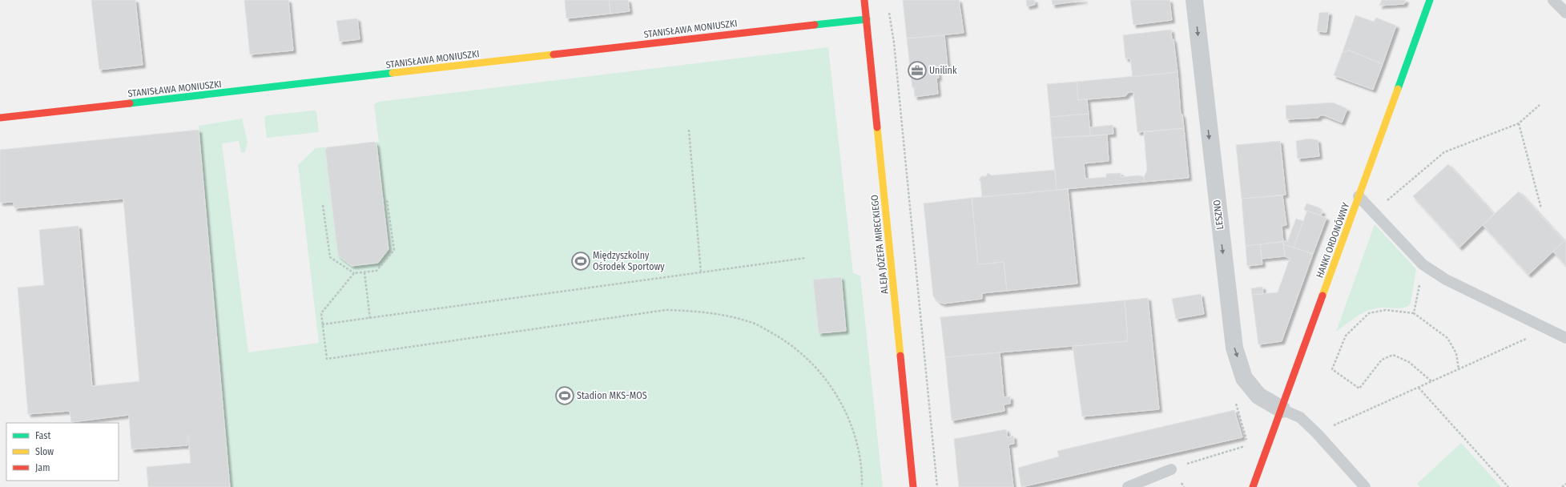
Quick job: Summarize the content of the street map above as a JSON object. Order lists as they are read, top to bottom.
{
  "streets": {
    "street": [
      "STANISŁAWA MONIUSZKI",
      "LESZNO",
      "HANKI ORDONÓWNY",
      "ALEJA JÓZEFA MIRECKIEGO"
    ]
  },
  "crossings": [
    ["STANISŁAWA MONIUSZKI", "ALEJA JÓZEFA MIRECKIEGO"],
    ["LESZNO", "HANKI ORDONÓWNY"]
  ],
  "one_way": ["LESZNO"],
  "places": {
    "office": ["Unilink"],
    "sports": ["Międzyszkolny Ośrodek Sportowy", "Stadion MKS-MOS"]
  },
  "legend": ["Fast", "Slow", "Jam"]
}
